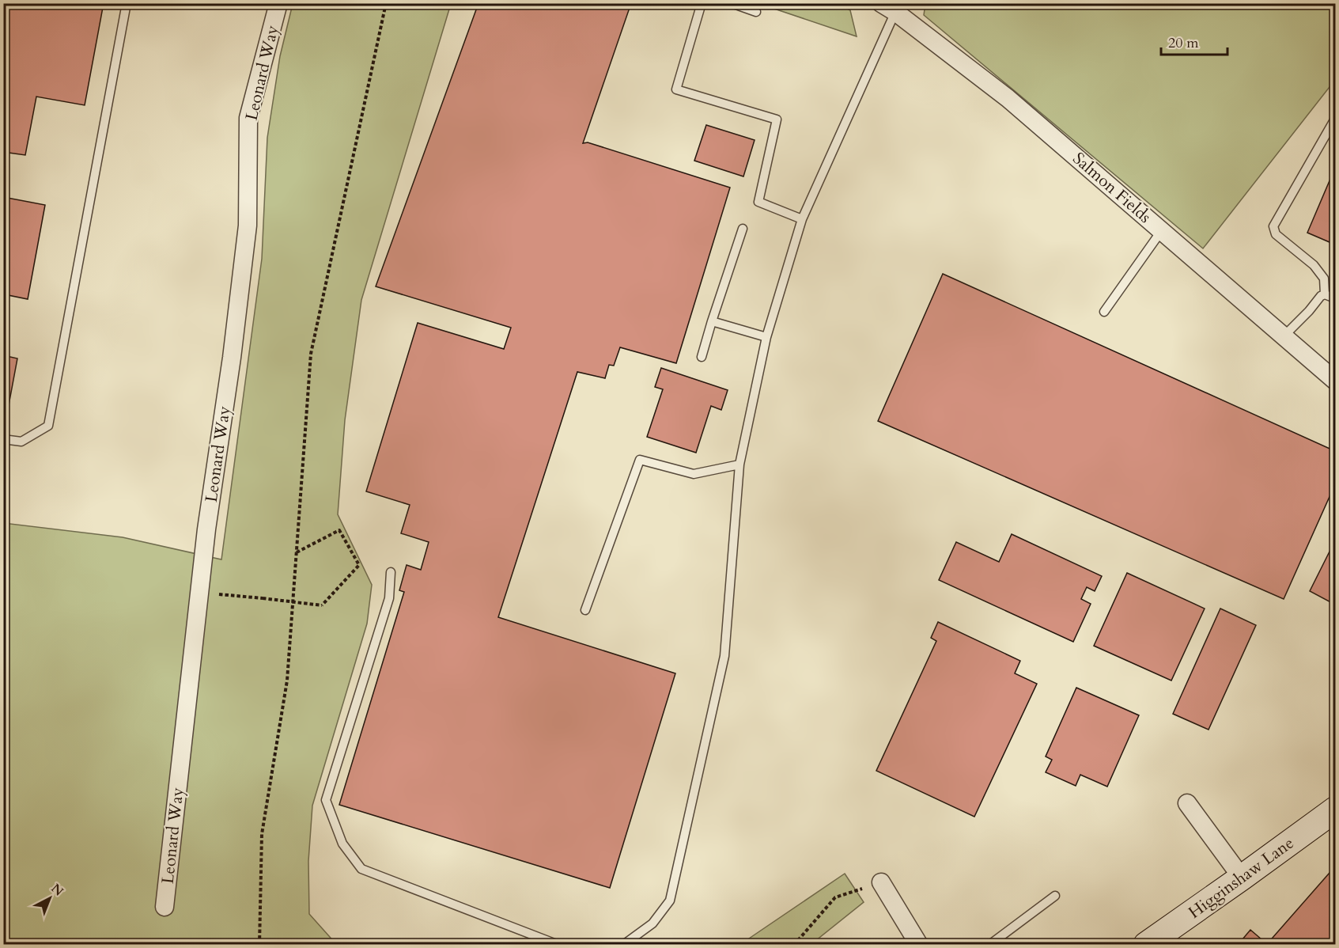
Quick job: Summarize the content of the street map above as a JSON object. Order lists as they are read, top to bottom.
{
  "streets": {
    "main road": ["Higginshaw Lane"],
    "street": ["Leonard Way", "Salmon Fields"]
  },
  "scale_bar": "20 m",
  "north": "top right"
}
